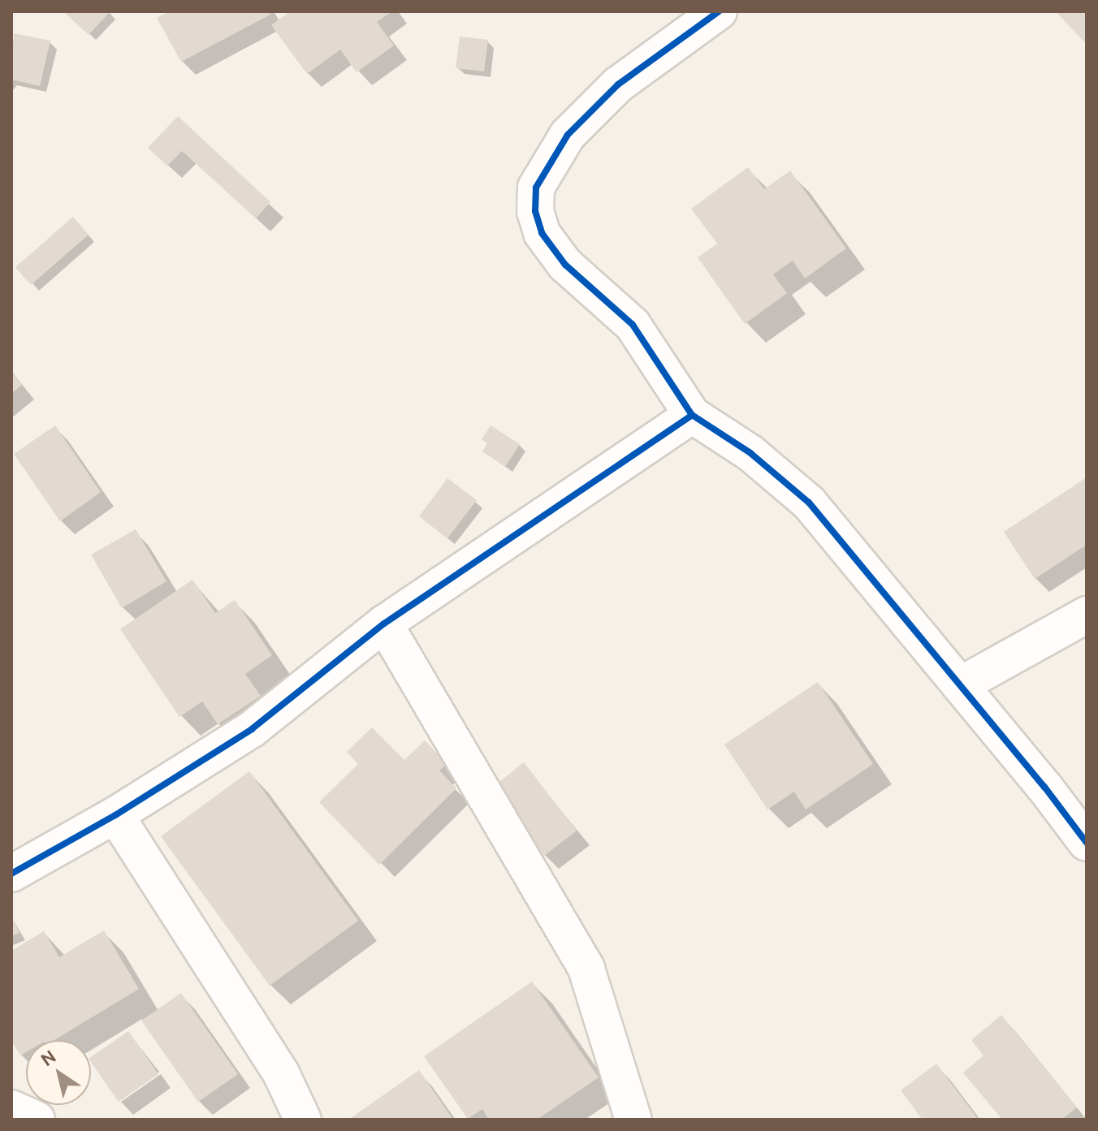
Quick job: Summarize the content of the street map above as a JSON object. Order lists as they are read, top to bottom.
{
  "north": "top left"
}
